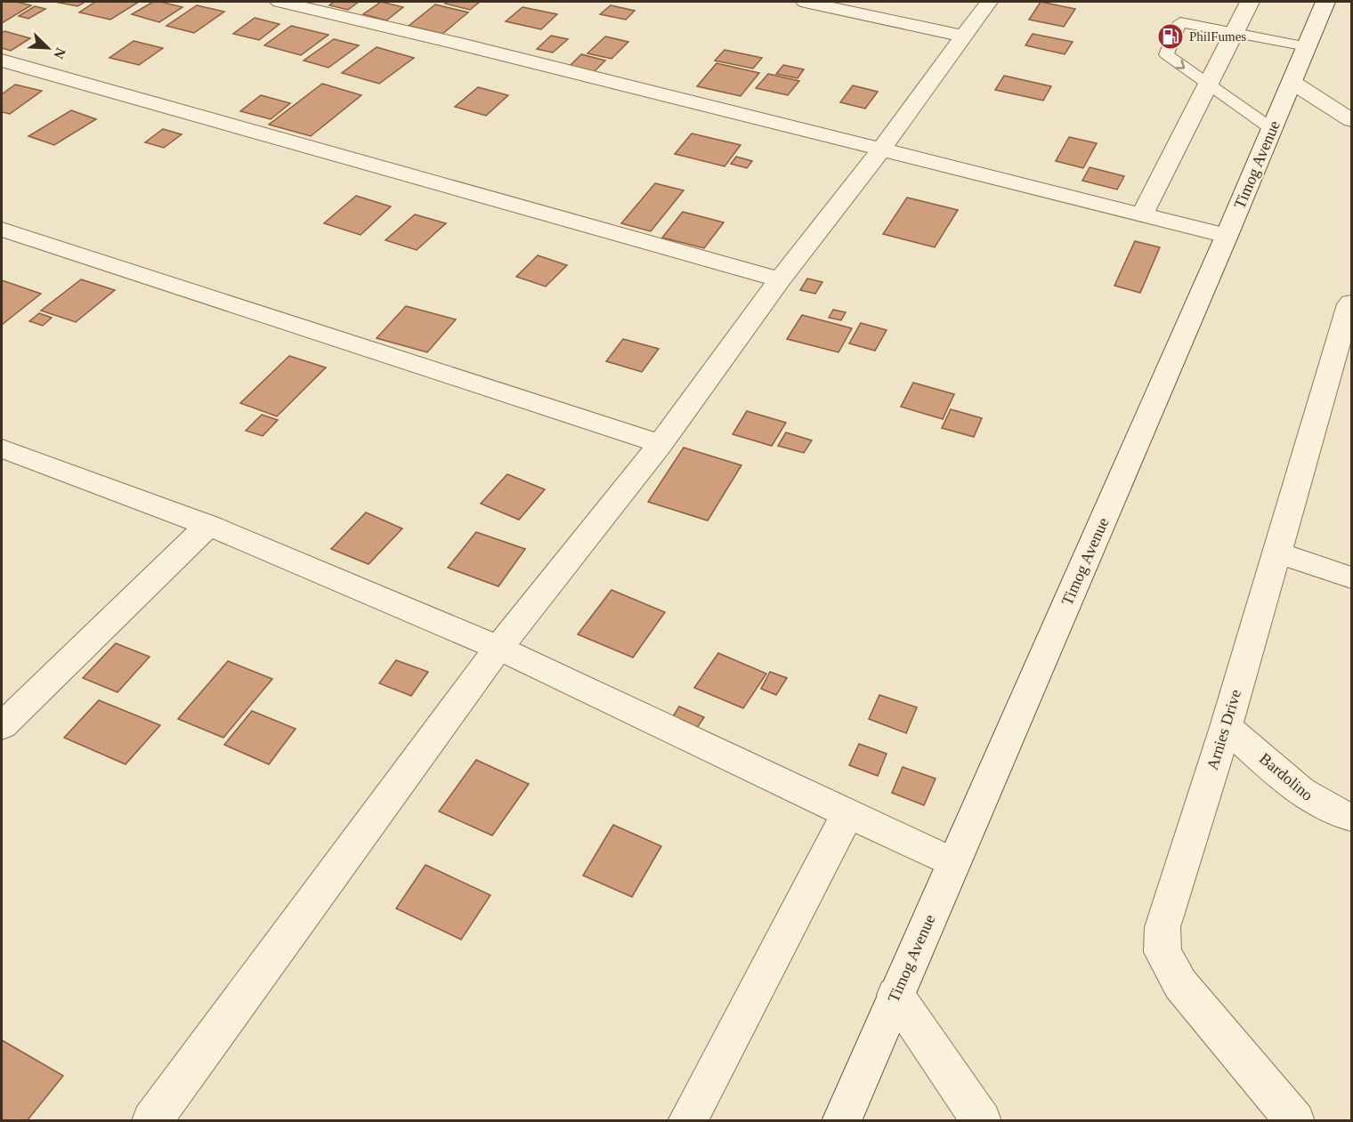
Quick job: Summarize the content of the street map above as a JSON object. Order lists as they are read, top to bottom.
{
  "streets": {
    "street": ["Timog Avenue", "Arnies Drive", "Bardolino"]
  },
  "crossings": [
    ["Arnies Drive", "Bardolino"]
  ],
  "places": {
    "fuel station": ["PhilFumes"]
  },
  "north": "bottom right"
}
